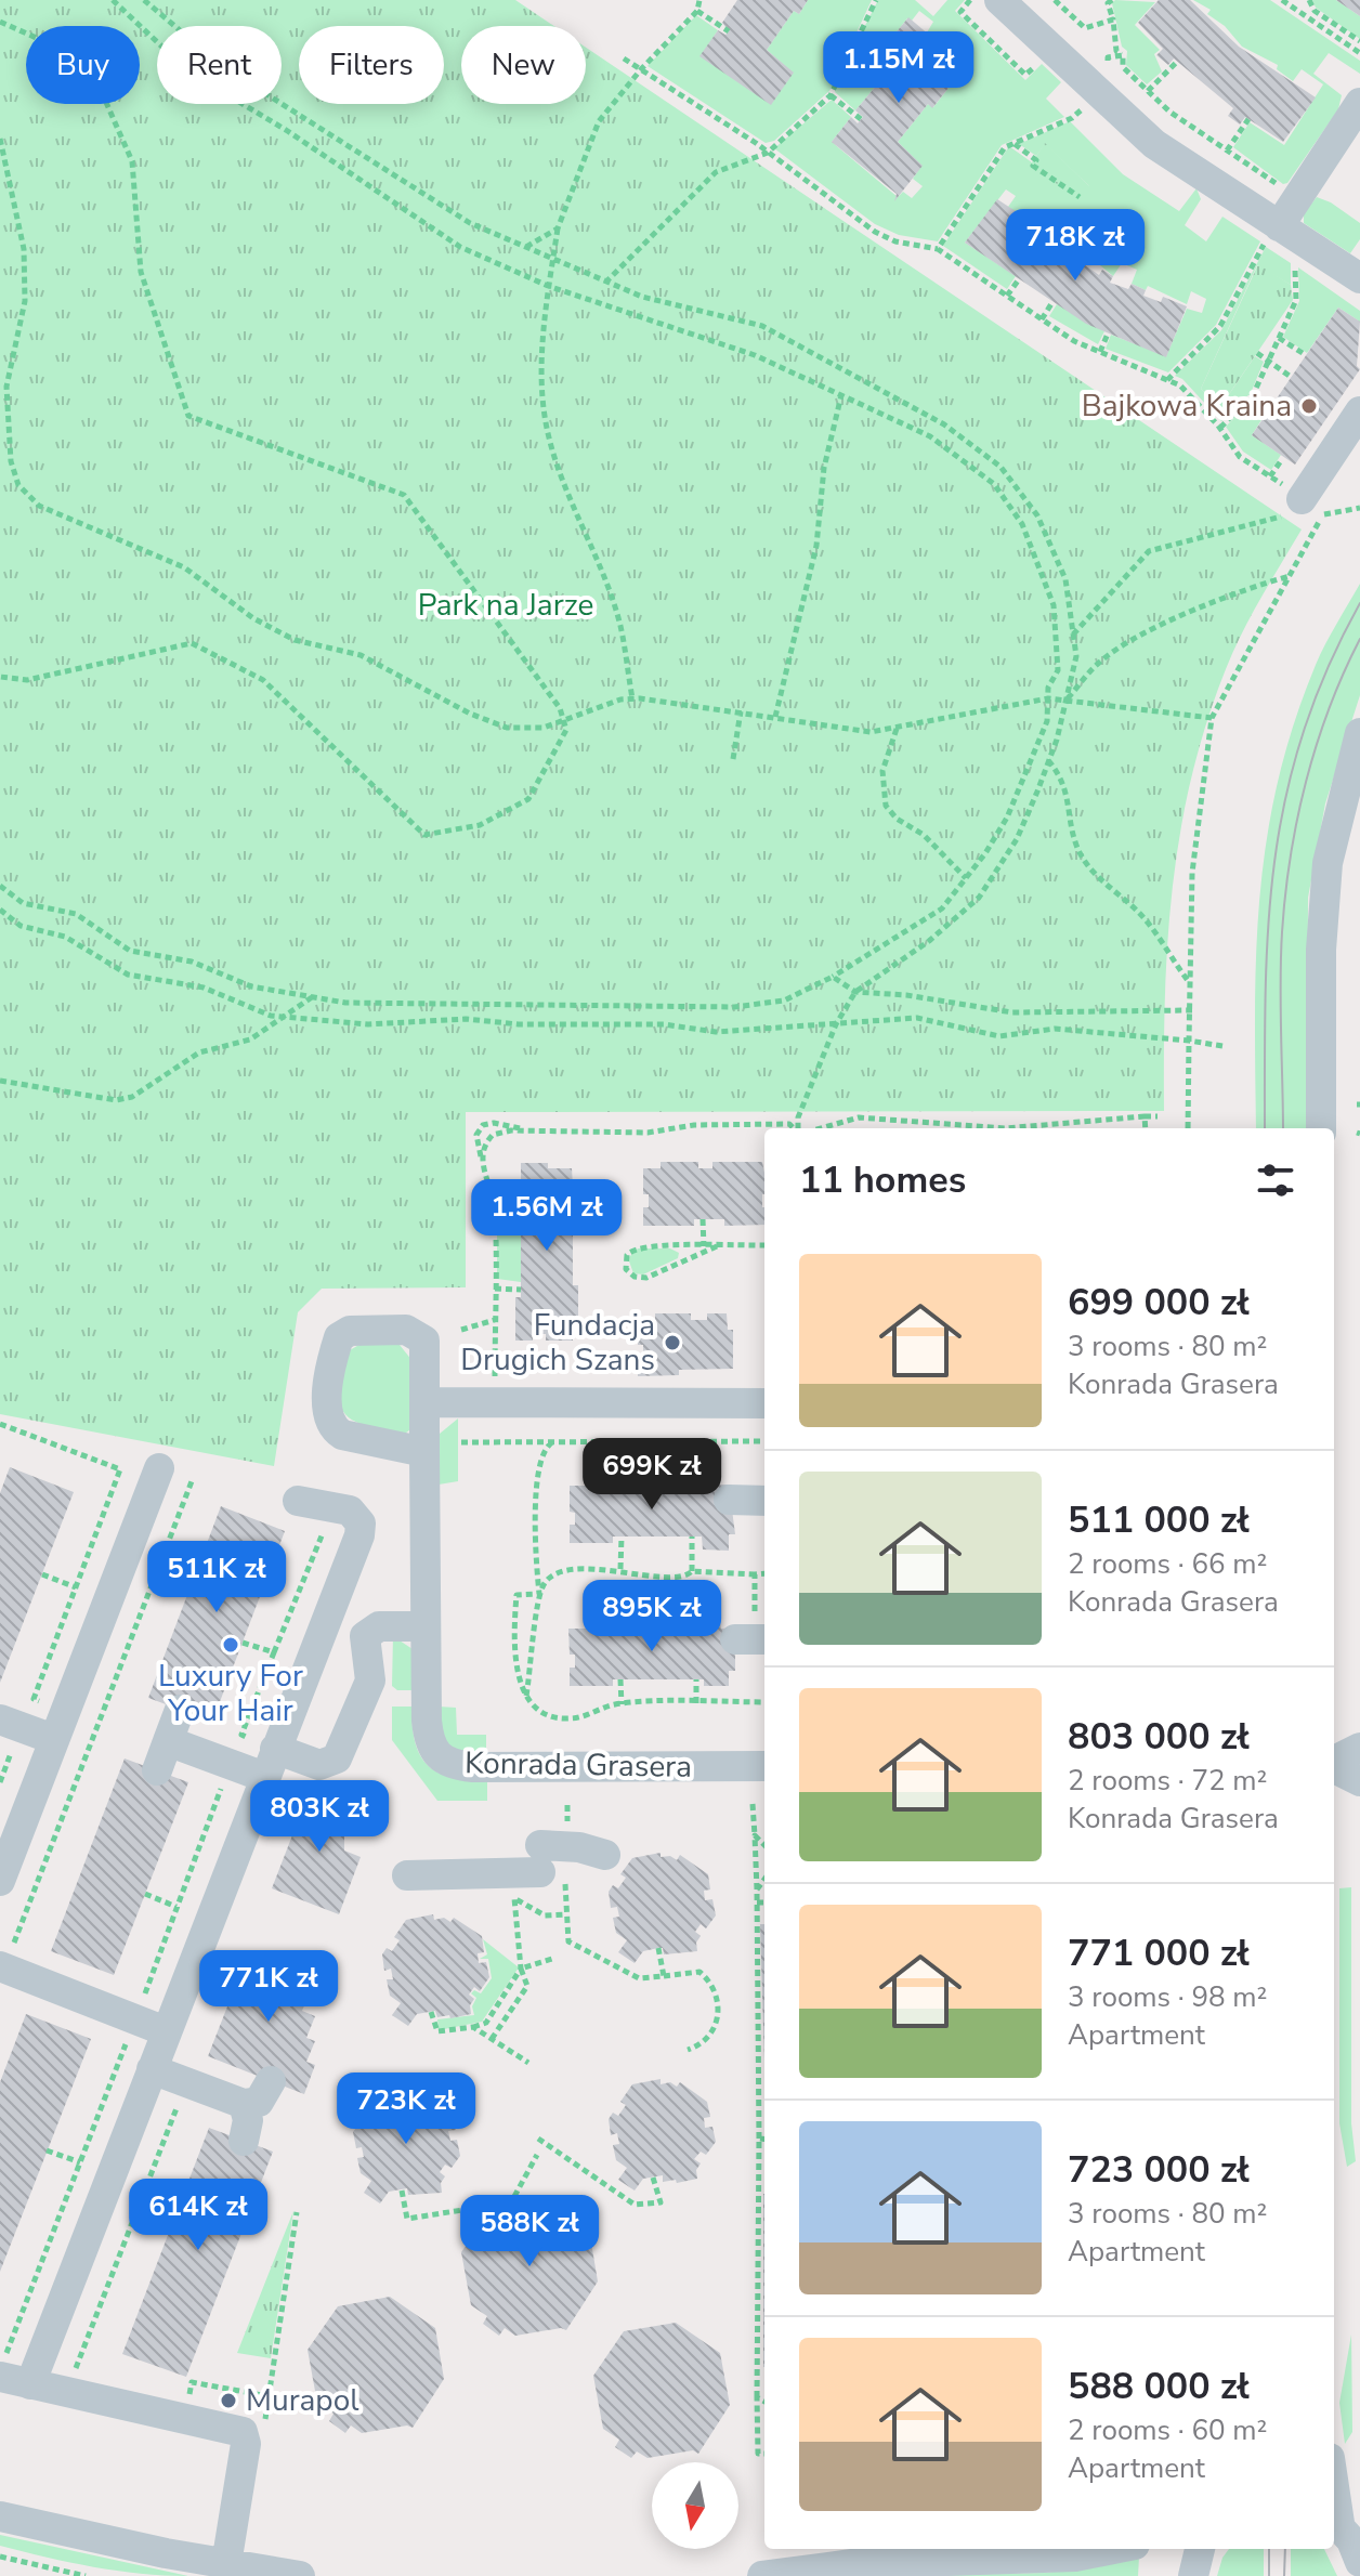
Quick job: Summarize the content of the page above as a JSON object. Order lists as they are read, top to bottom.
{
  "streets": {
    "street": ["Konrada Grasera"]
  },
  "parks": ["Park na Jarze"],
  "places": [
    "Bajkowa Kraina",
    "Fundacja Drugich Szans",
    "Luxury For Your Hair",
    "Murapol"
  ],
  "north": "bottom",
  "page": {
    "chip": [
      "Buy",
      "Rent",
      "Filters",
      "New"
    ],
    "price": [
      "1.15M zł",
      "718K zł",
      "1.56M zł",
      "699K zł",
      "511K zł",
      "895K zł",
      "803K zł",
      "771K zł",
      "723K zł",
      "614K zł",
      "588K zł"
    ],
    "heading": "11 homes",
    "list": [
      {
        "name": "699 000 zł",
        "note": "3 rooms · 80 m² · Konrada Grasera"
      },
      {
        "name": "511 000 zł",
        "note": "2 rooms · 66 m² · Konrada Grasera"
      },
      {
        "name": "803 000 zł",
        "note": "2 rooms · 72 m² · Konrada Grasera"
      },
      {
        "name": "771 000 zł",
        "note": "3 rooms · 98 m² · Apartment"
      },
      {
        "name": "723 000 zł",
        "note": "3 rooms · 80 m² · Apartment"
      },
      {
        "name": "588 000 zł",
        "note": "2 rooms · 60 m² · Apartment"
      }
    ]
  }
}
